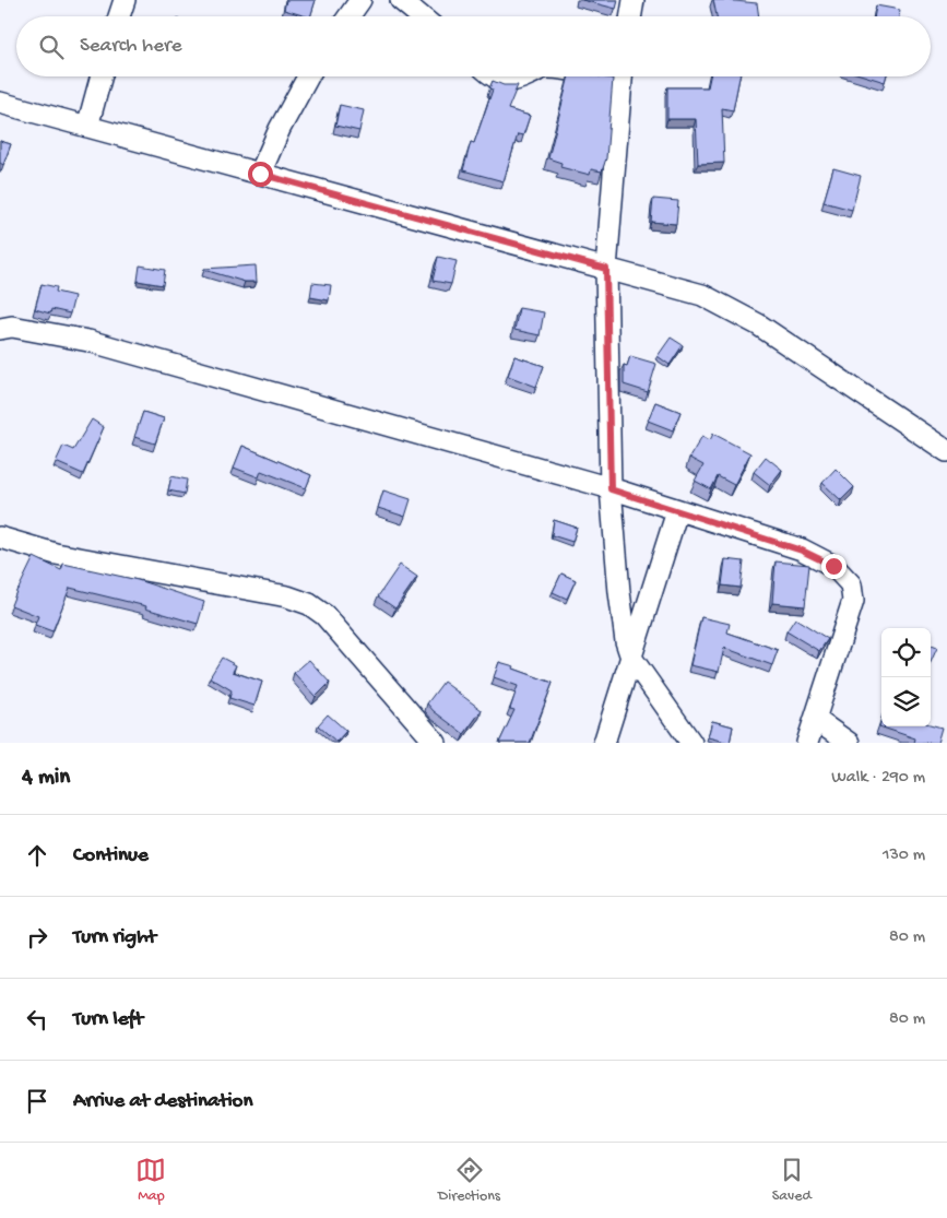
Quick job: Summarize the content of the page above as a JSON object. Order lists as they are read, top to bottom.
{
  "page": {
    "search": "Search here",
    "heading": ["4 min", "Walk · 290 m"],
    "list": [
      ["Continue", "130 m"],
      ["Turn right", "80 m"],
      ["Turn left", "80 m"],
      "Arrive at destination"
    ],
    "nav": ["Map", "Directions", "Saved"]
  }
}
